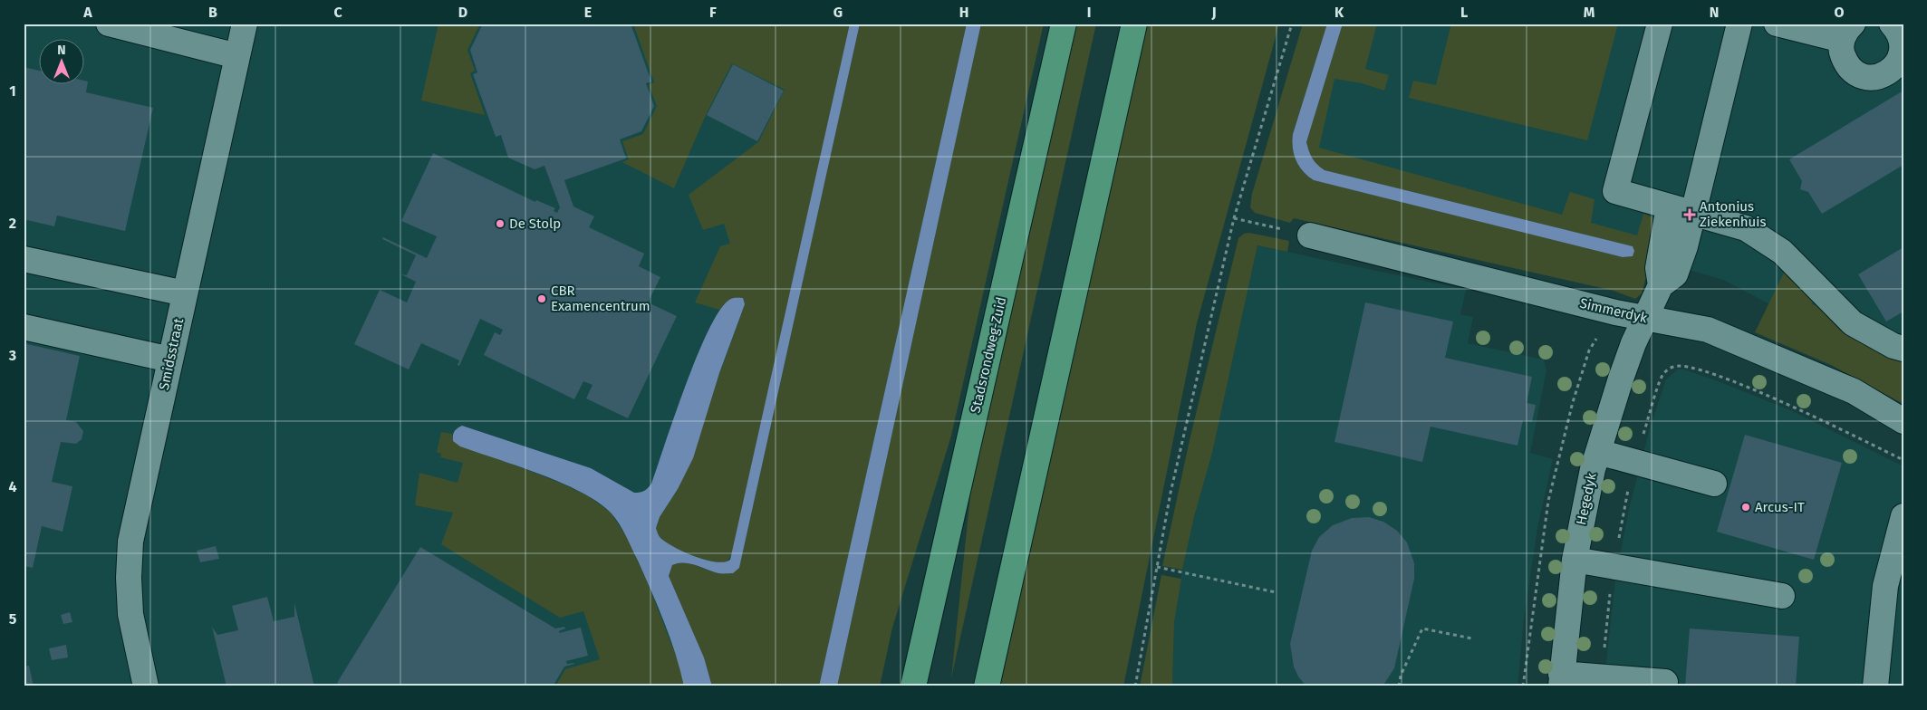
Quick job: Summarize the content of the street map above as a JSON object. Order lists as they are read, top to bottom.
{
  "streets": {
    "main road": ["Stadsrondweg-Zuid"],
    "street": ["Simmerdyk", "Smidsstraat", "Hegedyk"]
  },
  "crossings": [
    ["Simmerdyk", "Hegedyk"]
  ],
  "places": {
    "health": ["Antonius Ziekenhuis"],
    "other": ["De Stolp", "CBR Examencentrum", "Arcus-IT"]
  },
  "north": "top",
  "grid": {
    "columns": [
      "A",
      "B",
      "C",
      "D",
      "E",
      "F",
      "G",
      "H",
      "I",
      "J",
      "K",
      "L",
      "M",
      "N",
      "O"
    ],
    "rows": [
      "1",
      "2",
      "3",
      "4",
      "5"
    ]
  }
}
